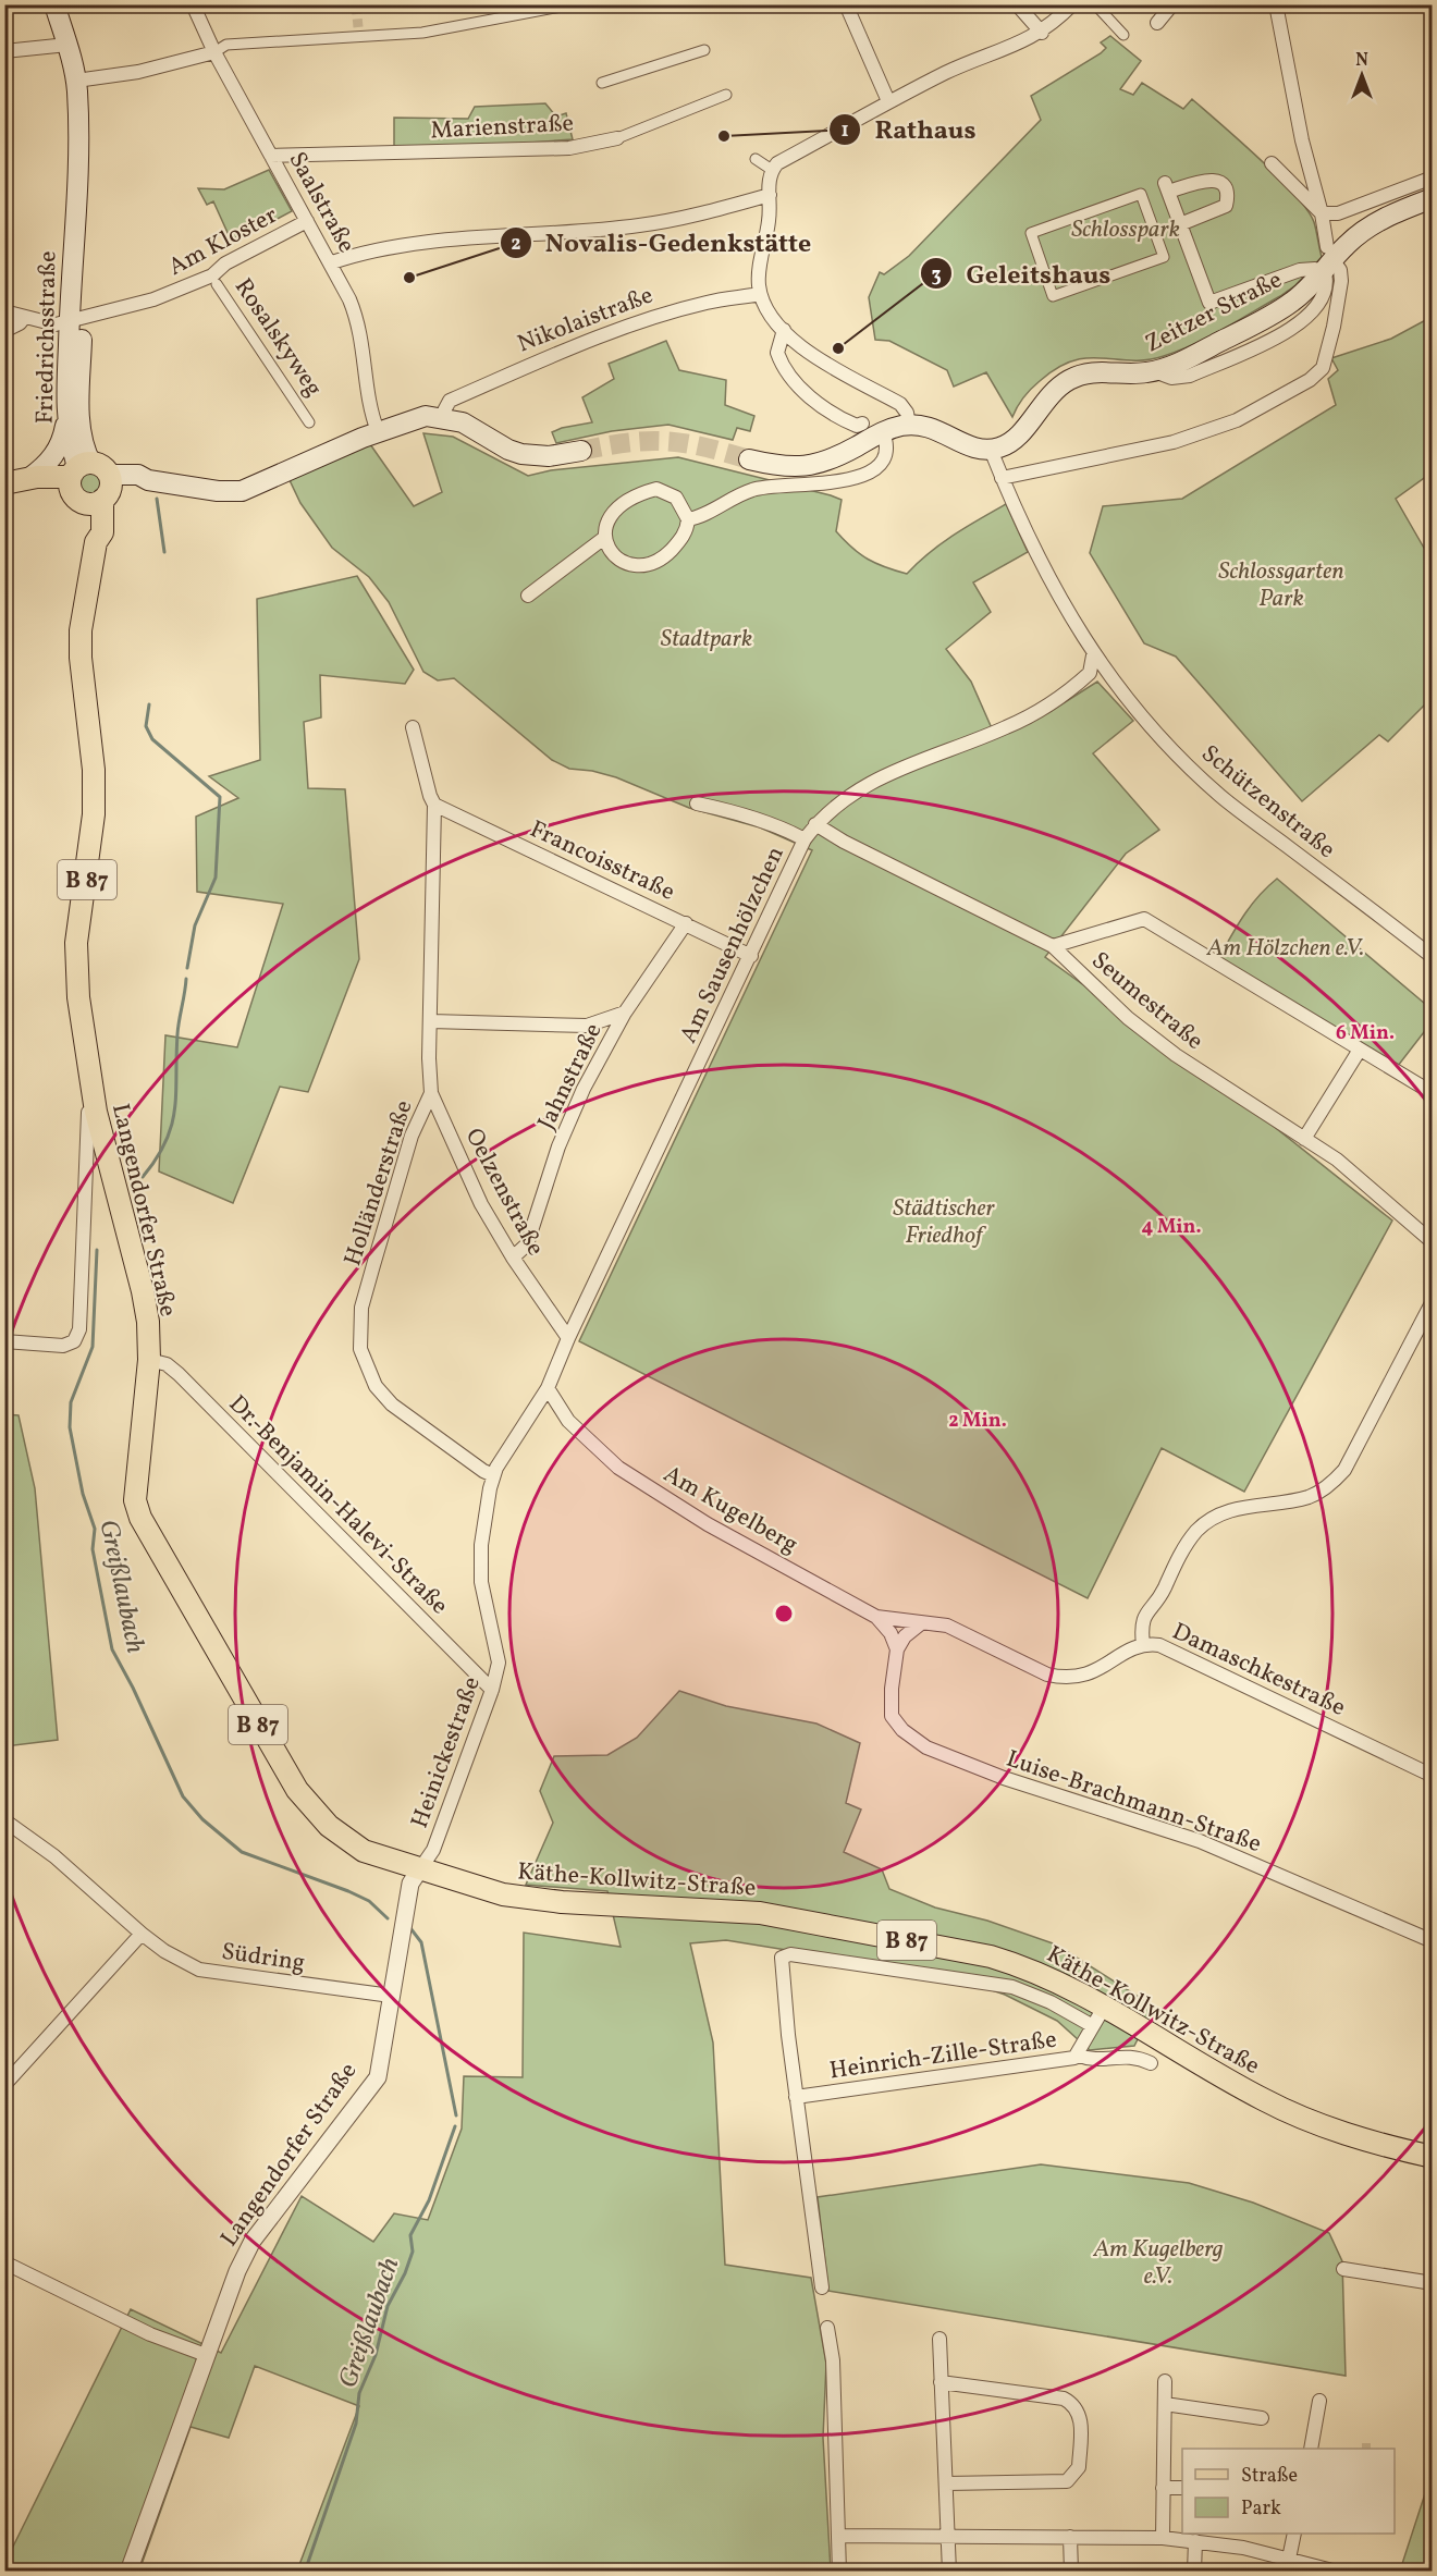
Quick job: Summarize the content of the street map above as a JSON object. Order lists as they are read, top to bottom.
{
  "streets": {
    "main road": [
      "Zeitzer Straße",
      "Friedrichsstraße",
      "B 87",
      "Langendorfer Straße",
      "Käthe-Kollwitz-Straße"
    ],
    "street": [
      "Marienstraße",
      "Saalstraße",
      "Am Kloster",
      "Nikolaistraße",
      "Rosalskyweg",
      "Schützenstraße",
      "Francoisstraße",
      "Am Sausenhölzchen",
      "Seumestraße",
      "Jahnstraße",
      "Holländerstraße",
      "Oelzenstraße",
      "Dr.-Benjamin-Halevi-Straße",
      "Am Kugelberg",
      "Damaschkestraße",
      "Heinickestraße",
      "Luise-Brachmann-Straße",
      "Südring",
      "Heinrich-Zille-Straße"
    ]
  },
  "crossings": [
    ["Marienstraße", "Saalstraße"],
    ["Saalstraße", "Am Kloster"],
    ["Am Kloster", "Rosalskyweg"],
    ["Am Kloster", "Friedrichsstraße"],
    ["Zeitzer Straße", "Schützenstraße"],
    ["Friedrichsstraße", "Langendorfer Straße"],
    ["Schützenstraße", "Am Sausenhölzchen"],
    ["Francoisstraße", "Am Sausenhölzchen"],
    ["Francoisstraße", "Jahnstraße"],
    ["Francoisstraße", "Holländerstraße"],
    ["Am Sausenhölzchen", "Seumestraße"],
    ["Am Sausenhölzchen", "Oelzenstraße"],
    ["Am Sausenhölzchen", "Am Kugelberg"],
    ["Am Sausenhölzchen", "Heinickestraße"],
    ["Jahnstraße", "Oelzenstraße"],
    ["Holländerstraße", "Oelzenstraße"],
    ["Holländerstraße", "Heinickestraße"],
    ["Langendorfer Straße", "Dr.-Benjamin-Halevi-Straße"],
    ["Langendorfer Straße", "Heinickestraße"],
    ["Langendorfer Straße", "Käthe-Kollwitz-Straße"],
    ["Langendorfer Straße", "Südring"],
    ["Dr.-Benjamin-Halevi-Straße", "Heinickestraße"],
    ["Am Kugelberg", "Damaschkestraße"],
    ["Am Kugelberg", "Heinickestraße"],
    ["Heinickestraße", "Käthe-Kollwitz-Straße"],
    ["Käthe-Kollwitz-Straße", "Heinrich-Zille-Straße"]
  ],
  "water": ["Greißlaubach"],
  "parks": [
    "Schlosspark",
    "Schlossgarten Park",
    "Stadtpark",
    "Am Hölzchen e.V.",
    "Städtischer Friedhof",
    "Am Kugelberg e.V."
  ],
  "places": ["Rathaus", "Novalis-Gedenkstätte", "Geleitshaus"],
  "legend": ["Straße", "Park"],
  "north": "top",
  "rings": ["6 Min.", "4 Min.", "2 Min."]
}
